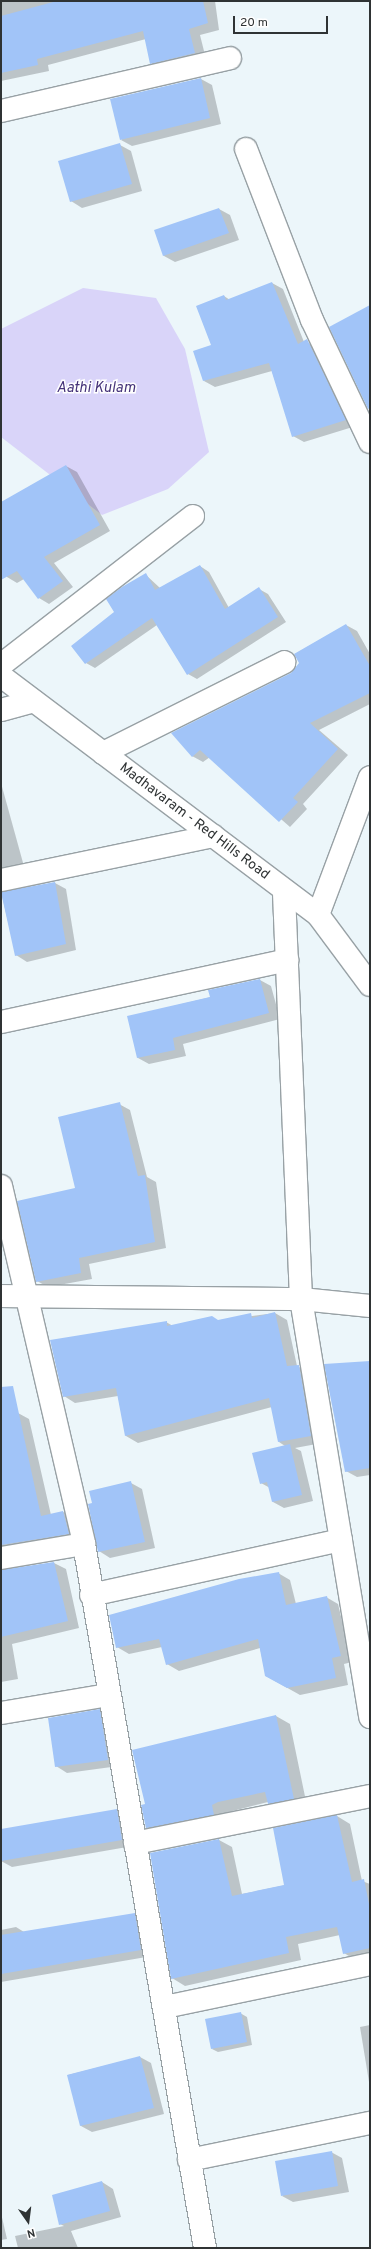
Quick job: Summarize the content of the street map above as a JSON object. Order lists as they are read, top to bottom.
{
  "streets": {
    "street": ["Madhavaram - Red Hills Road"]
  },
  "water": ["Aathi Kulam"],
  "scale_bar": "20 m",
  "north": "bottom"
}
